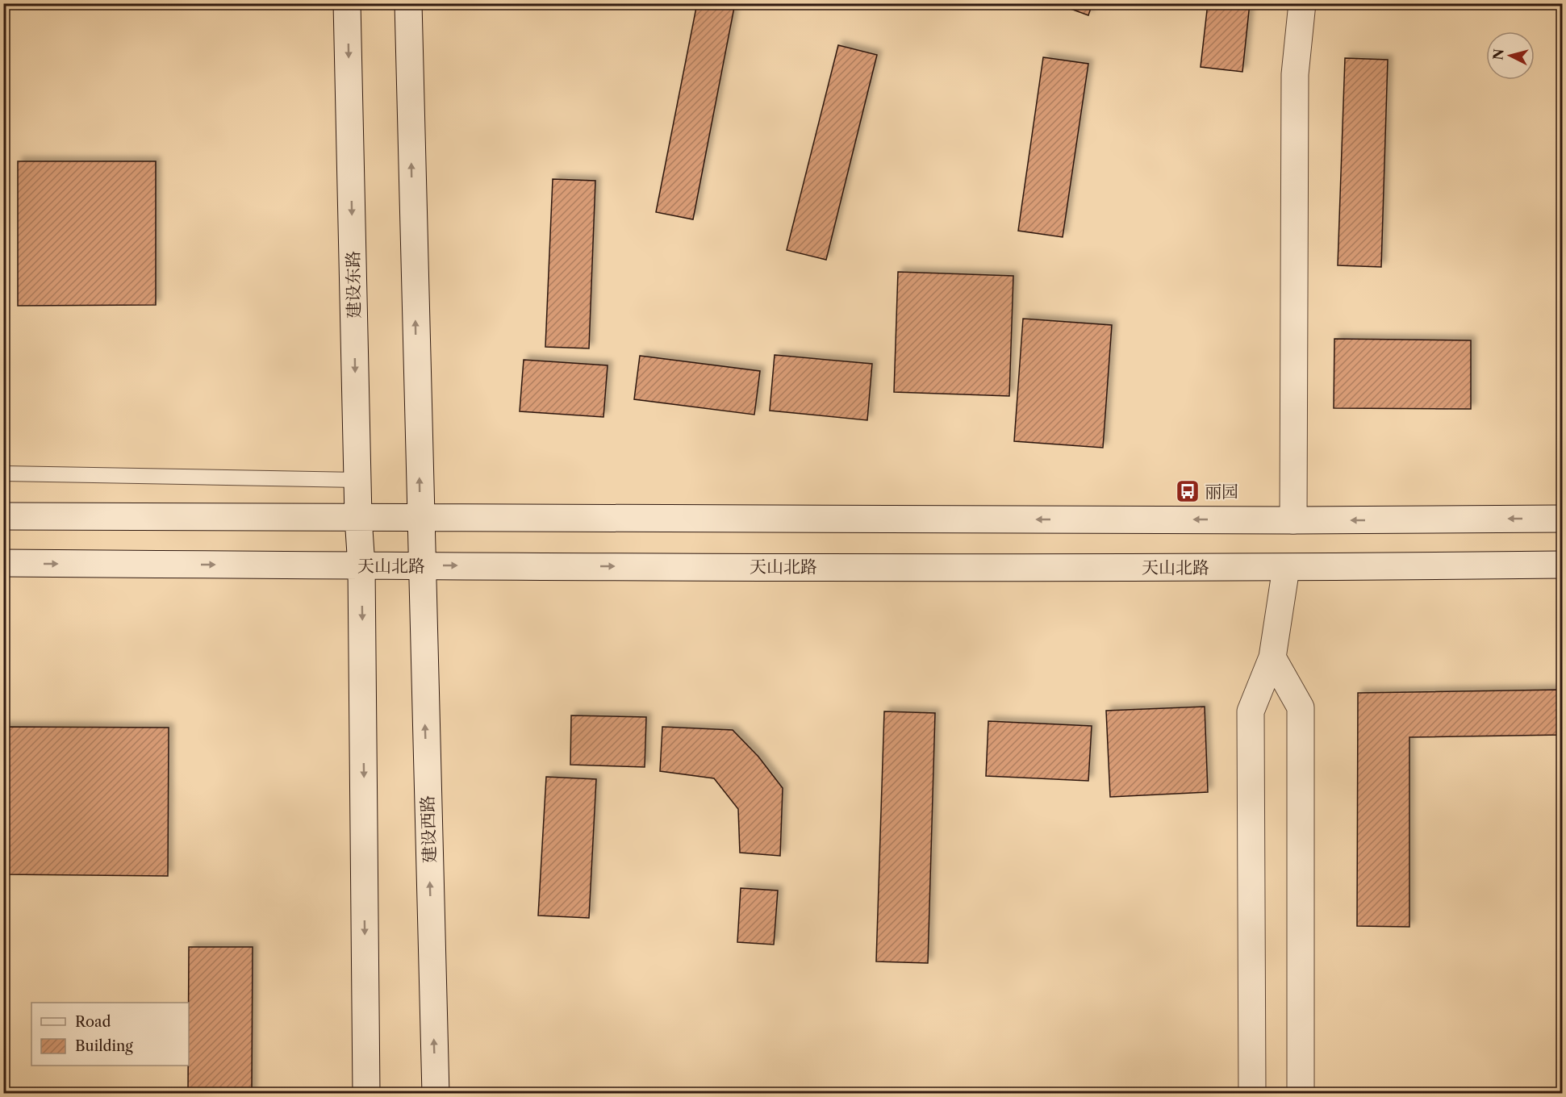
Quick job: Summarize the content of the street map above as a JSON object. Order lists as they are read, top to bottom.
{
  "streets": {
    "main road": ["建设东路", "天山北路", "建设西路"]
  },
  "crossings": [
    ["建设东路", "天山北路"],
    ["天山北路", "建设西路"]
  ],
  "places": {
    "bus stop": ["丽园"]
  },
  "legend": ["Road", "Building"],
  "north": "left"
}
